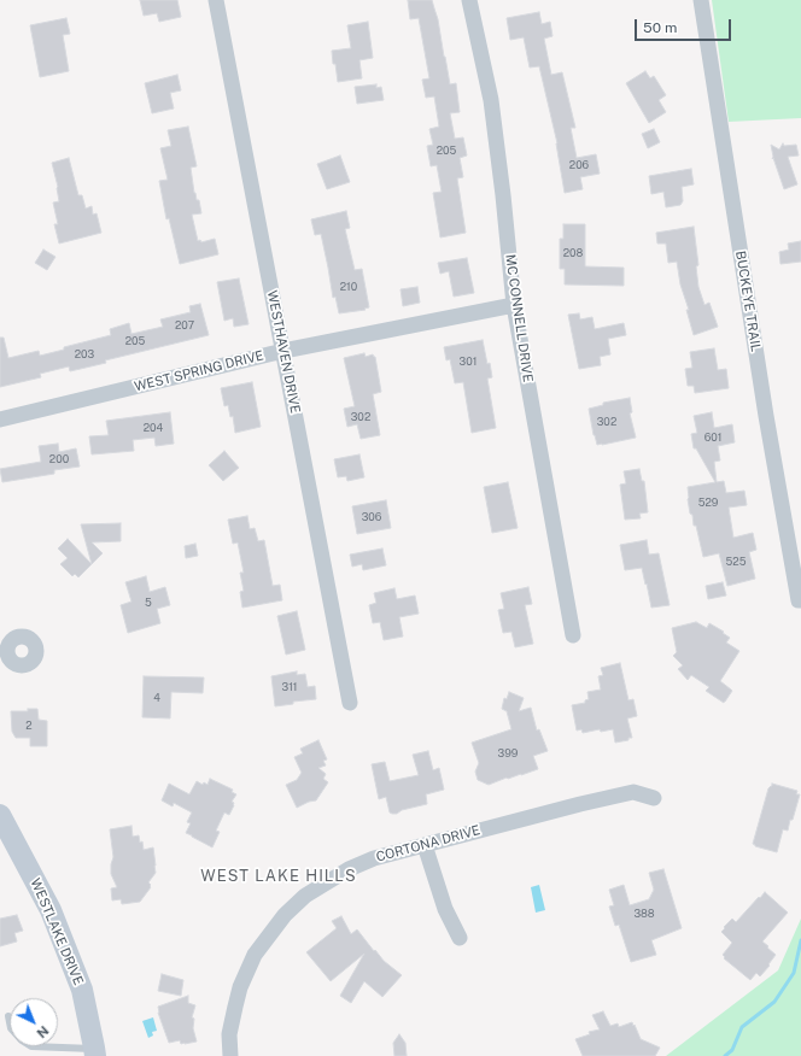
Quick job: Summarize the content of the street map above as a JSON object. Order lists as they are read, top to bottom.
{
  "streets": {
    "street": [
      "BUCKEYE TRAIL",
      "MC CONNELL DRIVE",
      "WESTHAVEN DRIVE",
      "WEST SPRING DRIVE",
      "CORTONA DRIVE",
      "WESTLAKE DRIVE"
    ]
  },
  "crossings": [
    ["MC CONNELL DRIVE", "WEST SPRING DRIVE"],
    ["WESTHAVEN DRIVE", "WEST SPRING DRIVE"]
  ],
  "districts": ["WEST LAKE HILLS"],
  "house_numbers": [
    "205",
    "206",
    "208",
    "210",
    "207",
    "205",
    "203",
    "301",
    "302",
    "302",
    "204",
    "601",
    "200",
    "529",
    "306",
    "525",
    "5",
    "311",
    "4",
    "2",
    "399",
    "388"
  ],
  "scale_bar": "50 m",
  "north": "bottom right"
}
